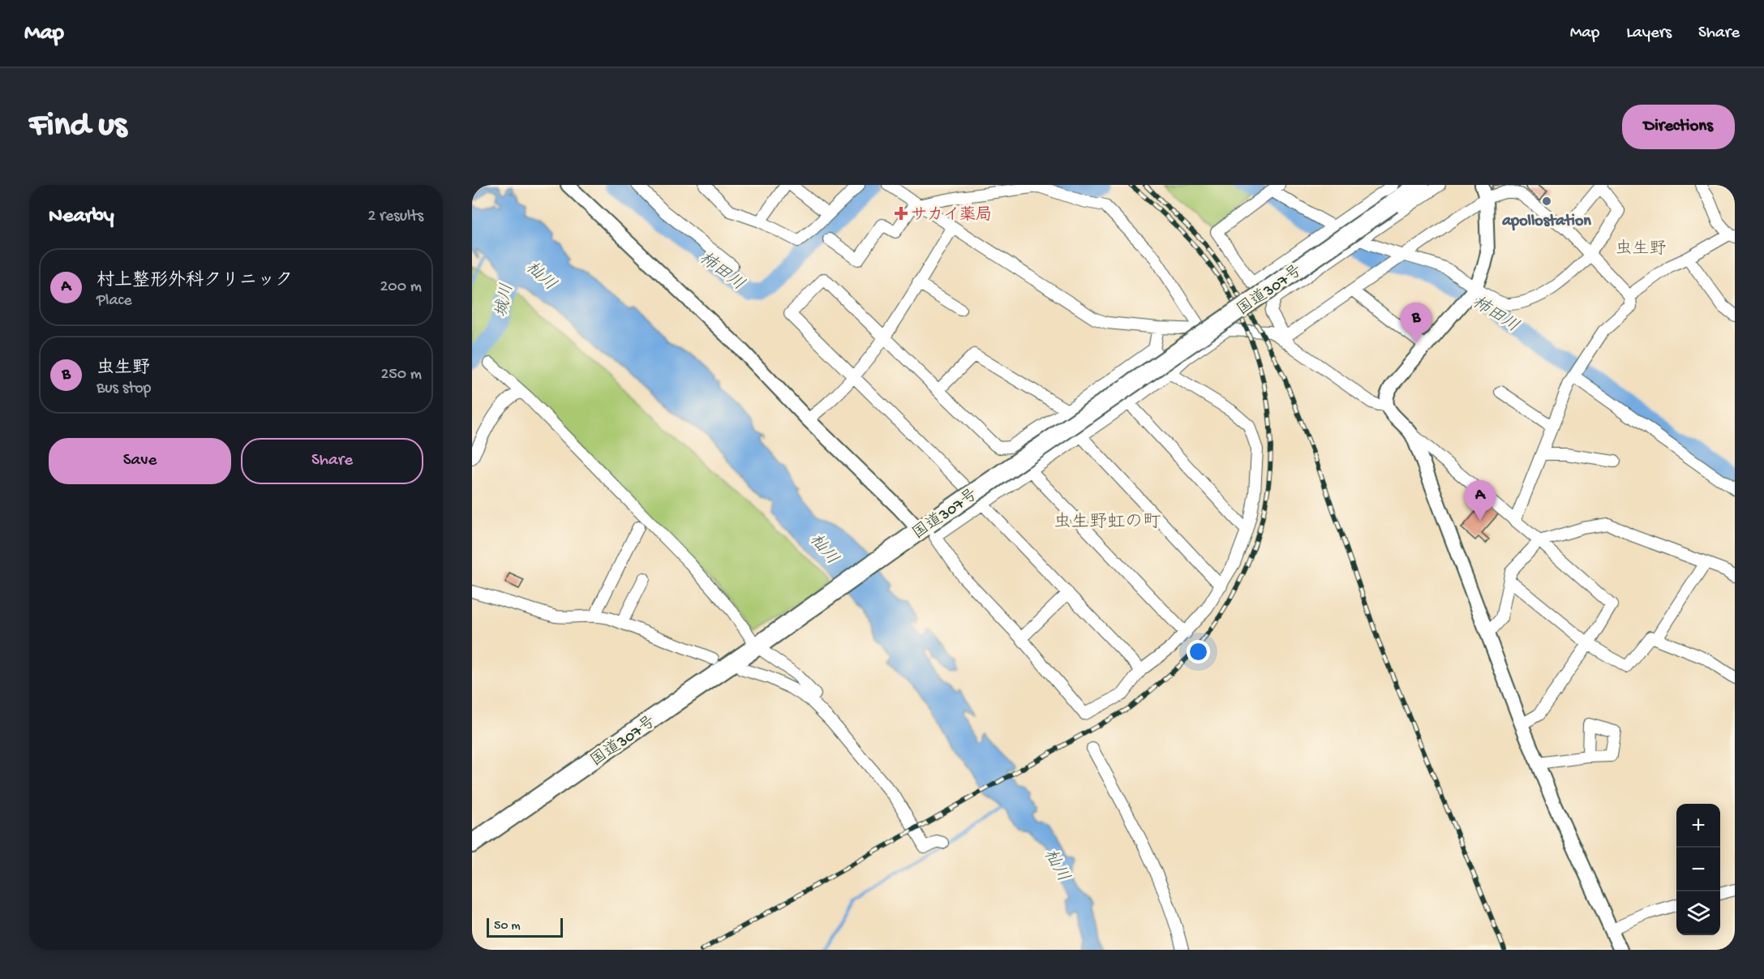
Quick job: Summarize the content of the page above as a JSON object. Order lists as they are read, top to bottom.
{
  "streets": {
    "highway": ["国道307号"]
  },
  "districts": ["虫生野", "虫生野虹の町"],
  "water": ["柿田川", "杣川", "城川"],
  "places": {
    "other": ["apollostation"],
    "health": ["サカイ薬局"]
  },
  "scale_bar": "50 m",
  "page": {
    "header": "Map",
    "nav": ["Map", "Layers", "Share"],
    "buttons": [
      "Directions",
      ["Save", "Share"]
    ],
    "title": "Find us",
    "heading": ["Nearby", "2 results"],
    "list": [
      {
        "mark": "A",
        "name": "村上整形外科クリニック",
        "note": "Place",
        "value": "200 m"
      },
      {
        "mark": "B",
        "name": "虫生野",
        "note": "Bus stop",
        "value": "250 m"
      }
    ],
    "pins": ["B", "A"],
    "map_buttons": ["+", "−"],
    "scale": "50 m"
  }
}
